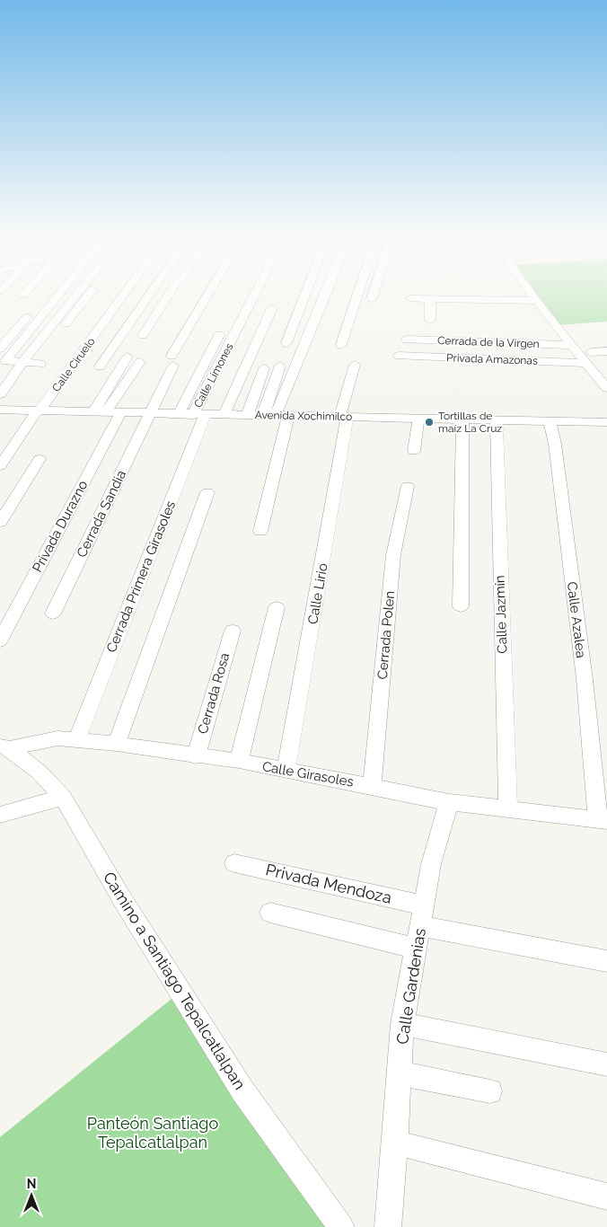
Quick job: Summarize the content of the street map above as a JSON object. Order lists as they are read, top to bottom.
{
  "streets": {
    "street": [
      "Cerrada de la Virgen",
      "Privada Amazonas",
      "Calle Ciruelo",
      "Calle Limones",
      "Avenida Xochimilco",
      "Cerrada Sandia",
      "Privada Durazno",
      "Cerrada Primera Girasoles",
      "Calle Lirio",
      "Calle Jazmín",
      "Calle Azalea",
      "Cerrada Polen",
      "Cerrada Rosa",
      "Calle Girasoles",
      "Privada Mendoza",
      "Camino a Santiago Tepalcatlalpan",
      "Calle Gardenias"
    ]
  },
  "crossings": [
    ["Calle Ciruelo", "Avenida Xochimilco"],
    ["Calle Limones", "Avenida Xochimilco"],
    ["Calle Limones", "Cerrada Primera Girasoles"],
    ["Avenida Xochimilco", "Cerrada Sandia"],
    ["Avenida Xochimilco", "Privada Durazno"],
    ["Avenida Xochimilco", "Cerrada Primera Girasoles"],
    ["Avenida Xochimilco", "Calle Lirio"],
    ["Avenida Xochimilco", "Calle Jazmín"],
    ["Avenida Xochimilco", "Calle Azalea"],
    ["Cerrada Primera Girasoles", "Calle Girasoles"],
    ["Calle Lirio", "Calle Girasoles"],
    ["Calle Jazmín", "Calle Girasoles"],
    ["Calle Azalea", "Calle Girasoles"],
    ["Cerrada Polen", "Calle Girasoles"],
    ["Cerrada Rosa", "Calle Girasoles"],
    ["Calle Girasoles", "Camino a Santiago Tepalcatlalpan"],
    ["Calle Girasoles", "Calle Gardenias"],
    ["Privada Mendoza", "Calle Gardenias"]
  ],
  "parks": ["Panteón Santiago Tepalcatlalpan"],
  "places": ["Tortillas de maíz La Cruz"],
  "north": "top"
}
